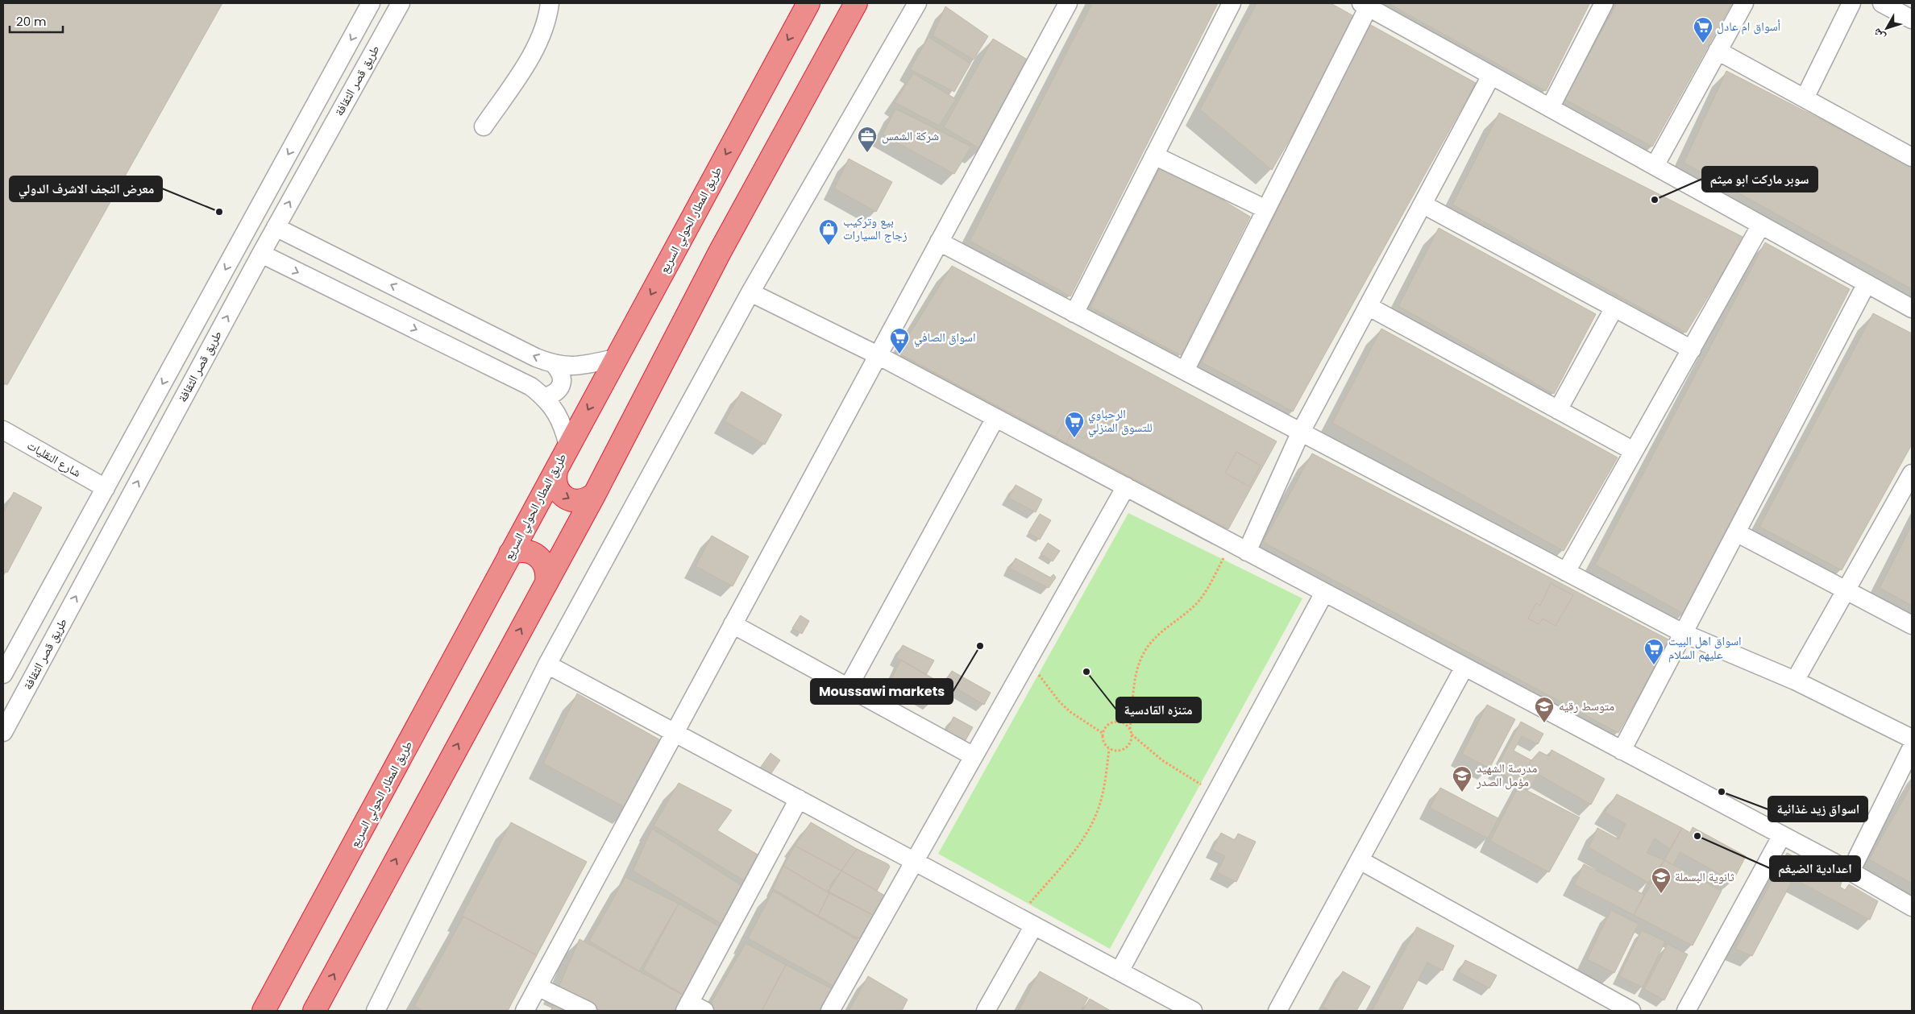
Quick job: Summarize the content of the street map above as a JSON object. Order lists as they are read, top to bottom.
{
  "streets": {
    "highway": ["طريق المطار الحولي السريع"],
    "street": ["طريق قصر الثقافة", "شارع النقليات"]
  },
  "crossings": [
    ["طريق قصر الثقافة", "شارع النقليات"]
  ],
  "places": {
    "supermarket": [
      "أسواق ام عادل",
      "اسواق الصافي",
      "الرحباوي للتسوق المنزلي",
      "اسواق اهل البيت عليهم السلام"
    ],
    "office": ["شركة الشمس"],
    "other": [
      "سوبر ماركت ابو ميثم",
      "معرض النجف الاشرف الدولي",
      "Moussawi markets",
      "متنزه القادسية",
      "اسواق زيد غذائية",
      "اعدادية الضيغم"
    ],
    "shop": ["بيع وتركيب زجاج السيارات"],
    "school or university": ["متوسط رقيه", "مدرسة الشهيد مؤمل الصدر", "ثانوية البسملة"]
  },
  "scale_bar": "20 m",
  "north": "bottom left"
}
